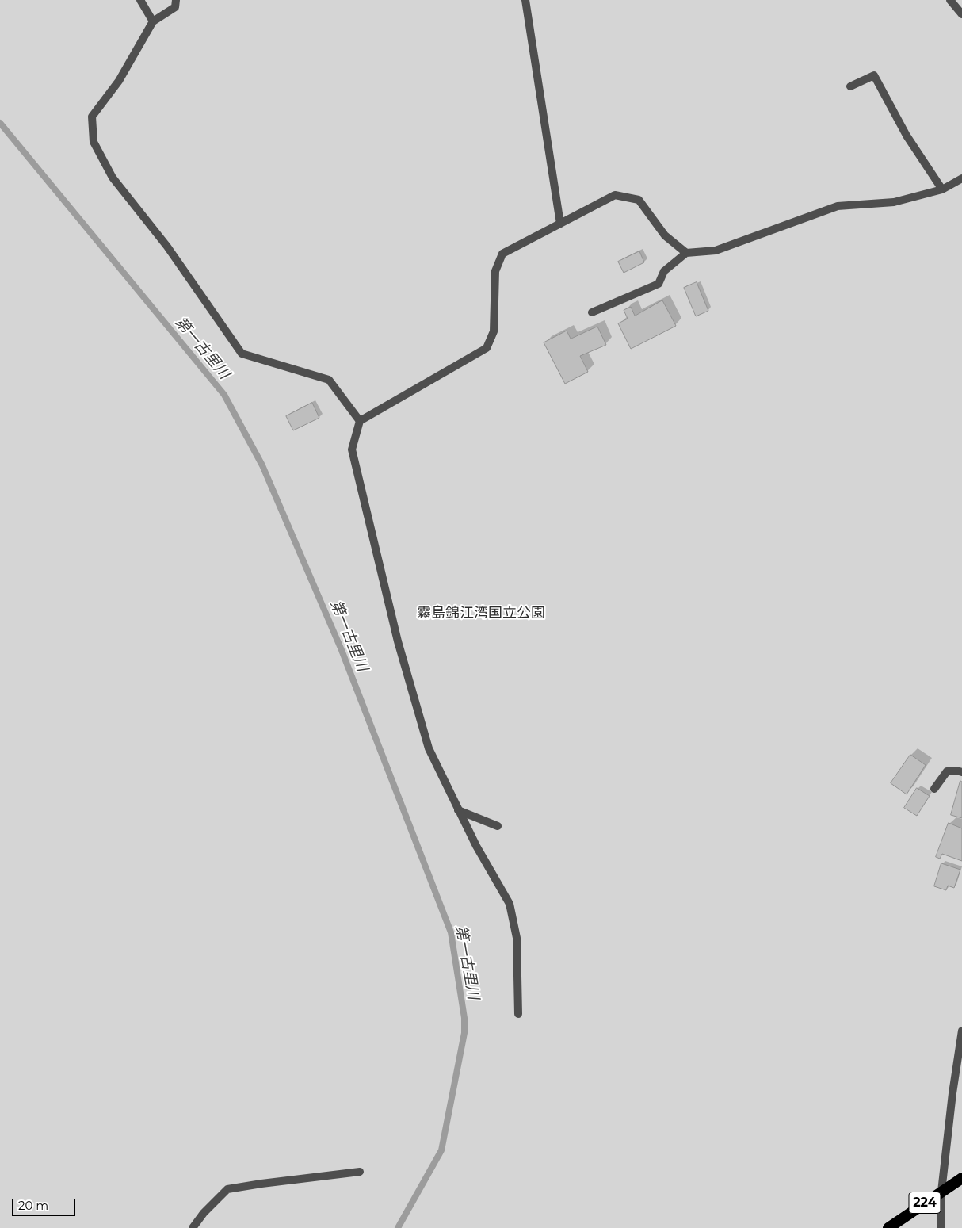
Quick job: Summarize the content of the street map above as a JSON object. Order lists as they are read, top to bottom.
{
  "streets": {
    "highway": ["224"]
  },
  "water": ["第一古里川"],
  "parks": ["霧島錦江湾国立公園"],
  "scale_bar": "20 m"
}
